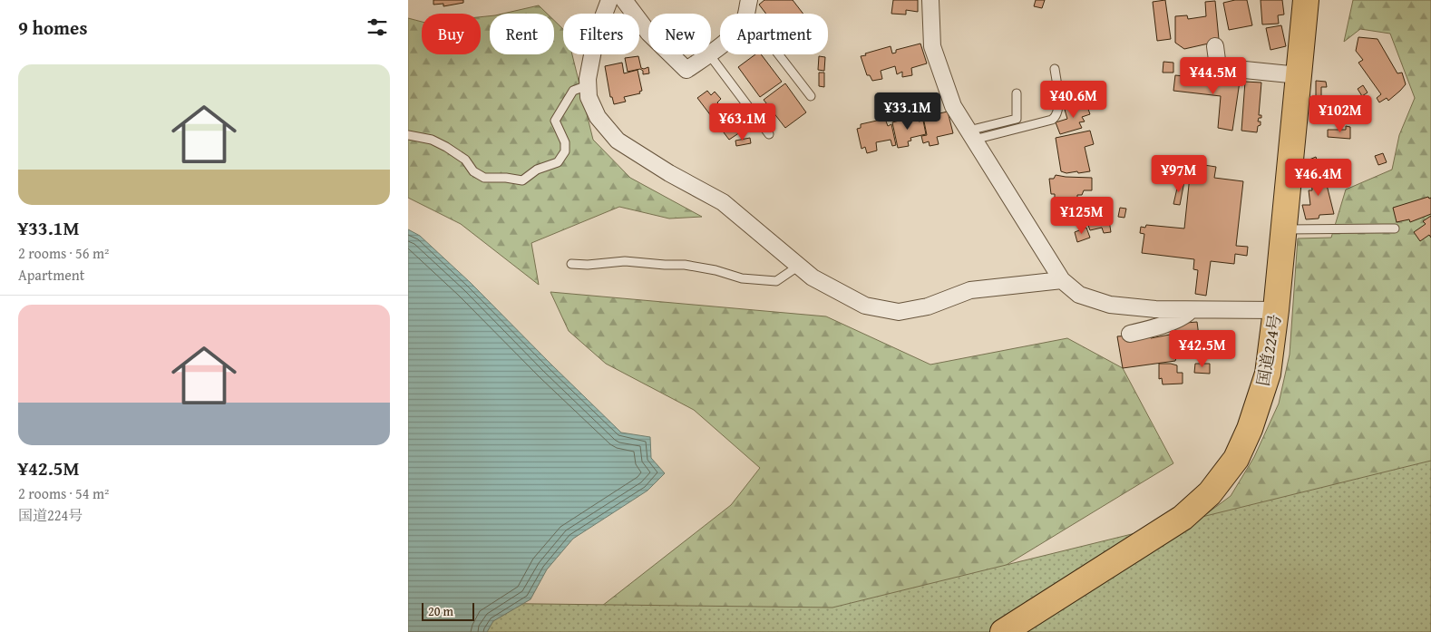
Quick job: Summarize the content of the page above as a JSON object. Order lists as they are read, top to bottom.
{
  "streets": {
    "highway": ["国道224号"]
  },
  "scale_bar": "20 m",
  "page": {
    "heading": "9 homes",
    "chip": [
      "Buy",
      "Rent",
      "Filters",
      "New",
      "Apartment"
    ],
    "list": [
      {
        "name": "¥33.1M",
        "note": "2 rooms · 56 m² · Apartment"
      },
      {
        "name": "¥42.5M",
        "note": "2 rooms · 54 m² · 国道224号"
      }
    ],
    "price": [
      "¥44.5M",
      "¥40.6M",
      "¥33.1M",
      "¥102M",
      "¥63.1M",
      "¥97M",
      "¥46.4M",
      "¥125M",
      "¥42.5M"
    ],
    "scale": "20 m"
  }
}
